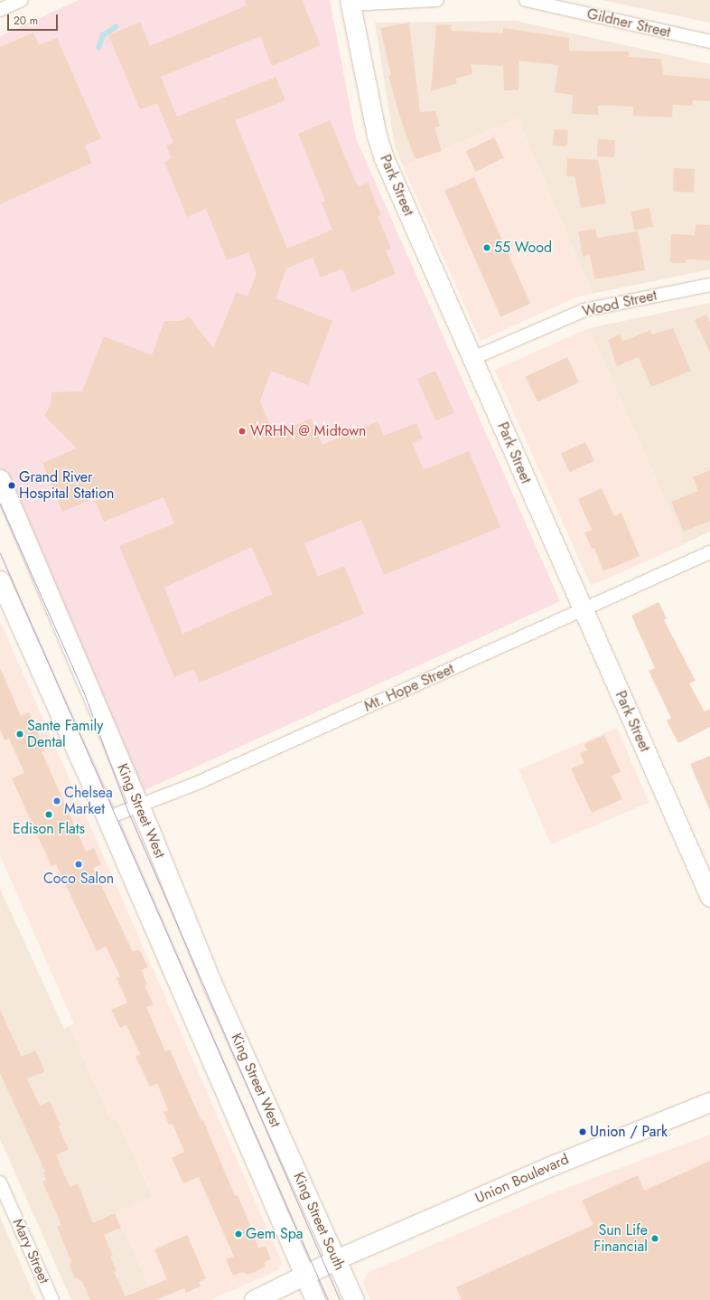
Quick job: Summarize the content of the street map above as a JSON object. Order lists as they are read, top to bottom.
{
  "streets": {
    "main road": [
      "Park Street",
      "King Street West",
      "Union Boulevard",
      "King Street South"
    ],
    "street": [
      "Gildner Street",
      "Wood Street",
      "Mt. Hope Street",
      "Mary Street"
    ]
  },
  "crossings": [
    ["Park Street", "Wood Street"],
    ["Park Street", "Mt. Hope Street"],
    ["Mt. Hope Street", "King Street West"],
    ["King Street West", "King Street South"],
    ["Union Boulevard", "King Street South"]
  ],
  "places": [
    "55 Wood",
    "WRHN @ Midtown",
    "Grand River Hospital Station",
    "Sante Family Dental",
    "Chelsea Market",
    "Edison Flats",
    "Coco Salon",
    "Union / Park",
    "Gem Spa",
    "Sun Life Financial"
  ],
  "scale_bar": "20 m"
}
